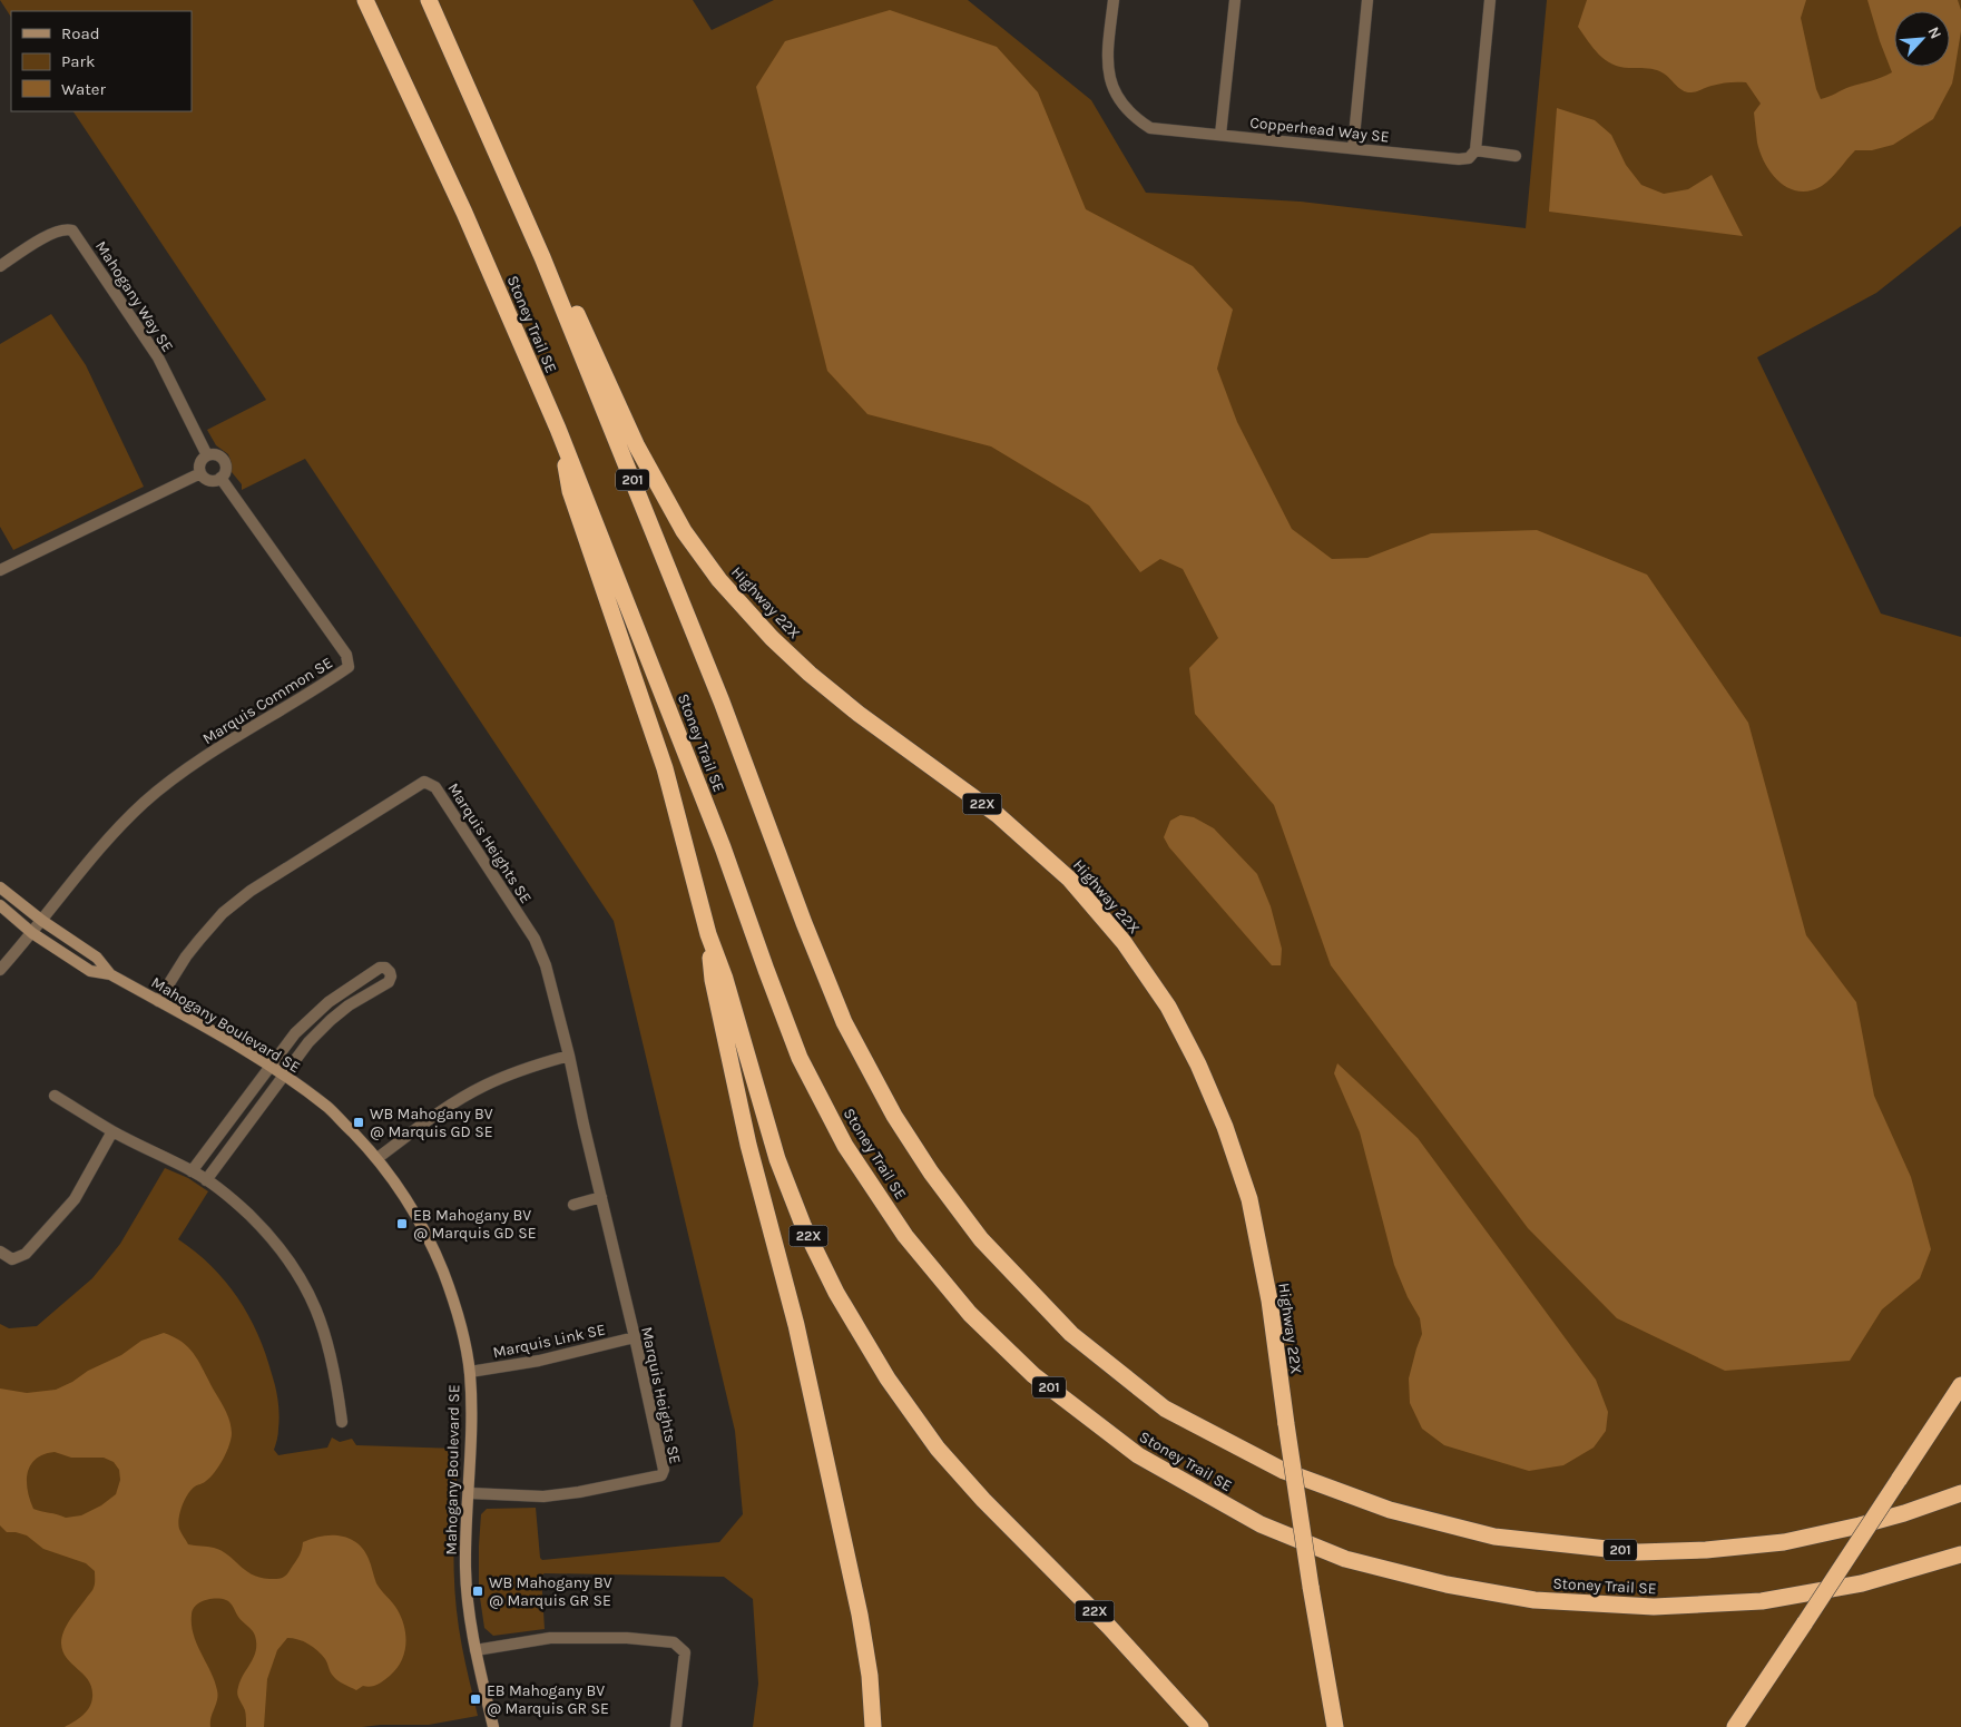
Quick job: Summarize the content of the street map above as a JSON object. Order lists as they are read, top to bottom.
{
  "streets": {
    "highway": [
      "Stoney Trail SE",
      "201",
      "Highway 22X",
      "22X"
    ],
    "street": [
      "Copperhead Way SE",
      "Mahogany Way SE",
      "Marquis Common SE",
      "Marquis Heights SE",
      "Mahogany Boulevard SE",
      "Marquis Link SE"
    ]
  },
  "crossings": [
    ["Mahogany Way SE", "Marquis Common SE"],
    ["Stoney Trail SE", "22X"],
    ["201", "Highway 22X"],
    ["Marquis Common SE", "Mahogany Boulevard SE"],
    ["Marquis Heights SE", "Mahogany Boulevard SE"],
    ["Marquis Heights SE", "Marquis Link SE"],
    ["Mahogany Boulevard SE", "Marquis Link SE"]
  ],
  "places": {
    "transit": [
      "WB Mahogany BV @ Marquis GD SE",
      "EB Mahogany BV @ Marquis GD SE",
      "WB Mahogany BV @ Marquis GR SE",
      "EB Mahogany BV @ Marquis GR SE"
    ]
  },
  "legend": ["Road", "Park", "Water"],
  "north": "top right"
}
